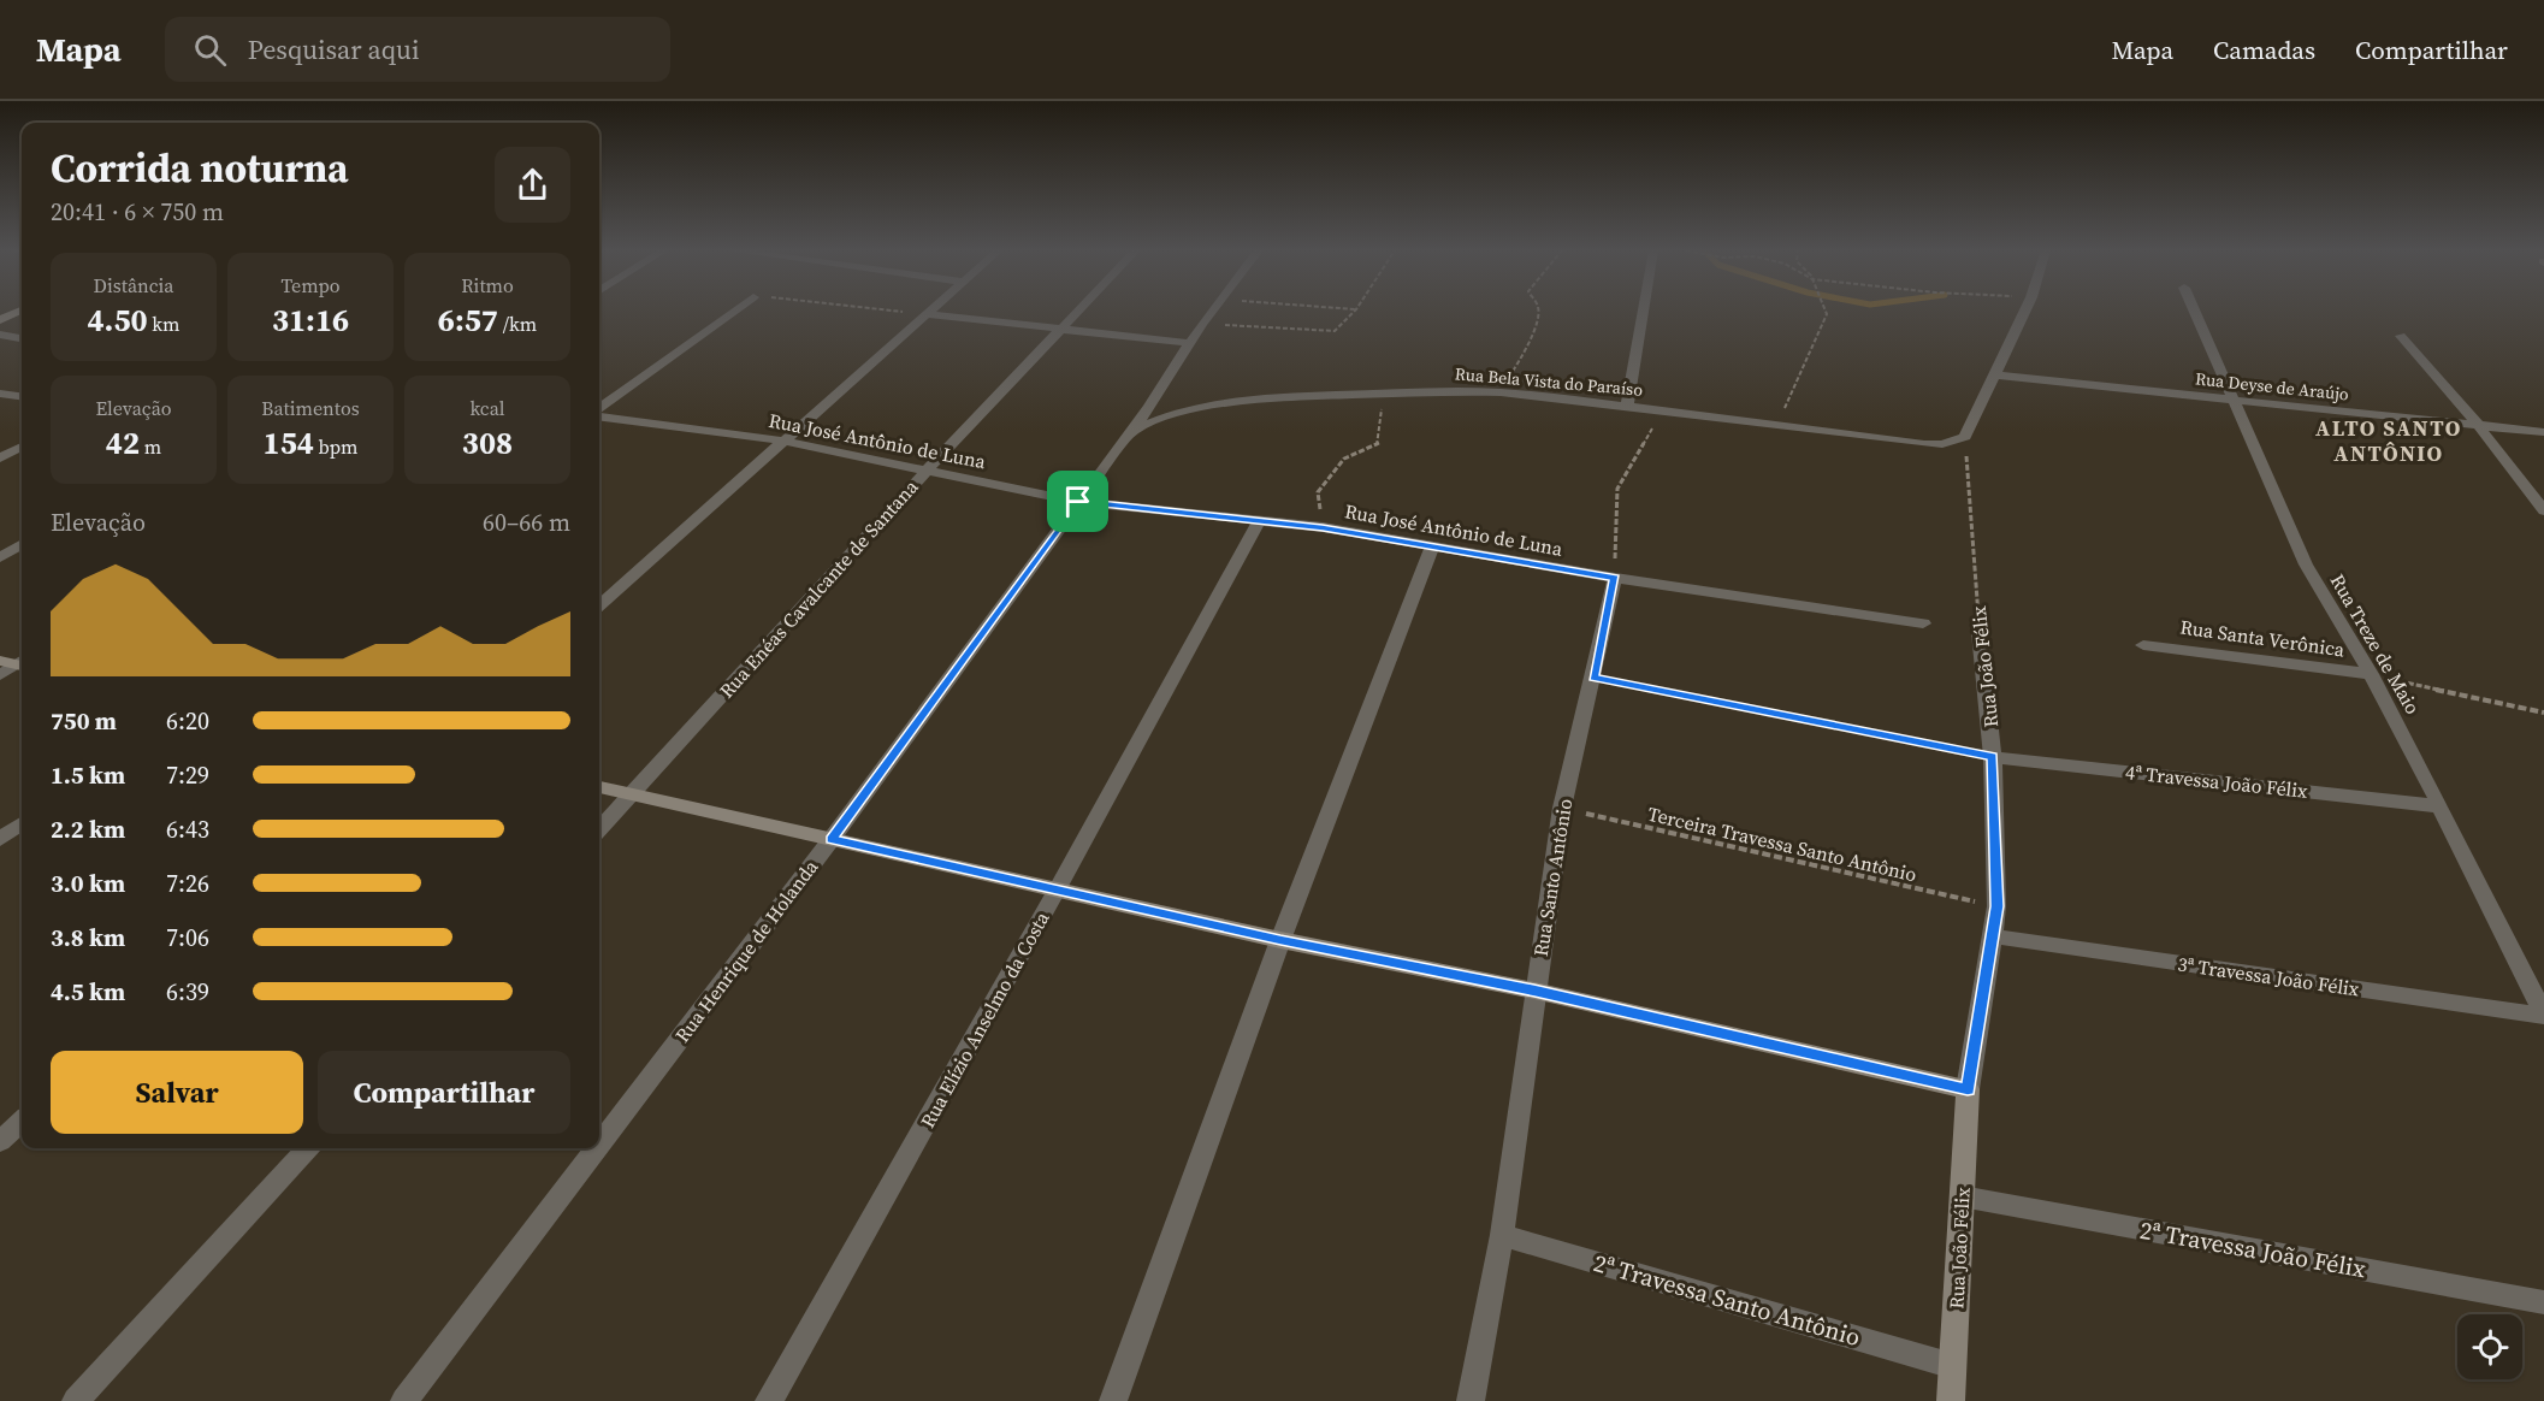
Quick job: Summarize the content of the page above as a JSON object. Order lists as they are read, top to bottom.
{
  "streets": {
    "street": [
      "Rua Bela Vista do Paraíso",
      "Rua Deyse de Araújo",
      "Rua José Antônio de Luna",
      "Rua Enéas Cavalcante de Santana",
      "Rua Santa Verônica",
      "Rua Treze de Maio",
      "Rua João Félix",
      "4ª Travessa João Félix",
      "Rua Santo Antônio",
      "Rua Henrique de Holanda",
      "3ª Travessa João Félix",
      "Rua Elízio Anselmo da Costa",
      "2ª Travessa João Félix",
      "2ª Travessa Santo Antônio"
    ],
    "path": ["Terceira Travessa Santo Antônio"]
  },
  "crossings": [
    ["Rua Bela Vista do Paraíso", "Rua João Félix"],
    ["Rua Bela Vista do Paraíso", "Rua Henrique de Holanda"],
    ["Rua Deyse de Araújo", "Rua Treze de Maio"],
    ["Rua José Antônio de Luna", "Rua Enéas Cavalcante de Santana"],
    ["Rua José Antônio de Luna", "Rua Santo Antônio"],
    ["Rua José Antônio de Luna", "Rua Henrique de Holanda"],
    ["Rua José Antônio de Luna", "Rua Elízio Anselmo da Costa"],
    ["Rua Santa Verônica", "Rua Treze de Maio"],
    ["Rua Treze de Maio", "4ª Travessa João Félix"],
    ["Rua Treze de Maio", "3ª Travessa João Félix"],
    ["Rua João Félix", "4ª Travessa João Félix"],
    ["Rua João Félix", "Terceira Travessa Santo Antônio"],
    ["Rua João Félix", "3ª Travessa João Félix"],
    ["Rua João Félix", "2ª Travessa João Félix"],
    ["Rua João Félix", "2ª Travessa Santo Antônio"],
    ["Terceira Travessa Santo Antônio", "Rua Santo Antônio"],
    ["Rua Santo Antônio", "2ª Travessa Santo Antônio"]
  ],
  "districts": ["ALTO SANTO ANTÔNIO"],
  "page": {
    "header": "Mapa",
    "search": "Pesquisar aqui",
    "nav": ["Mapa", "Camadas", "Compartilhar"],
    "heading": ["Corrida noturna", "20:41 · 6 × 750 m"],
    "stats": [
      ["Distância", "4.50 km"],
      ["Tempo", "31:16"],
      ["Ritmo", "6:57 /km"],
      ["Elevação", "42 m"],
      ["Batimentos", "154 bpm"],
      ["kcal", "308"]
    ],
    "chart": ["Elevação", "60–66 m"],
    "list": [
      {
        "name": "750 m",
        "note": "6:20"
      },
      {
        "name": "1.5 km",
        "note": "7:29"
      },
      {
        "name": "2.2 km",
        "note": "6:43"
      },
      {
        "name": "3.0 km",
        "note": "7:26"
      },
      {
        "name": "3.8 km",
        "note": "7:06"
      },
      {
        "name": "4.5 km",
        "note": "6:39"
      }
    ],
    "buttons": ["Salvar", "Compartilhar"]
  }
}
